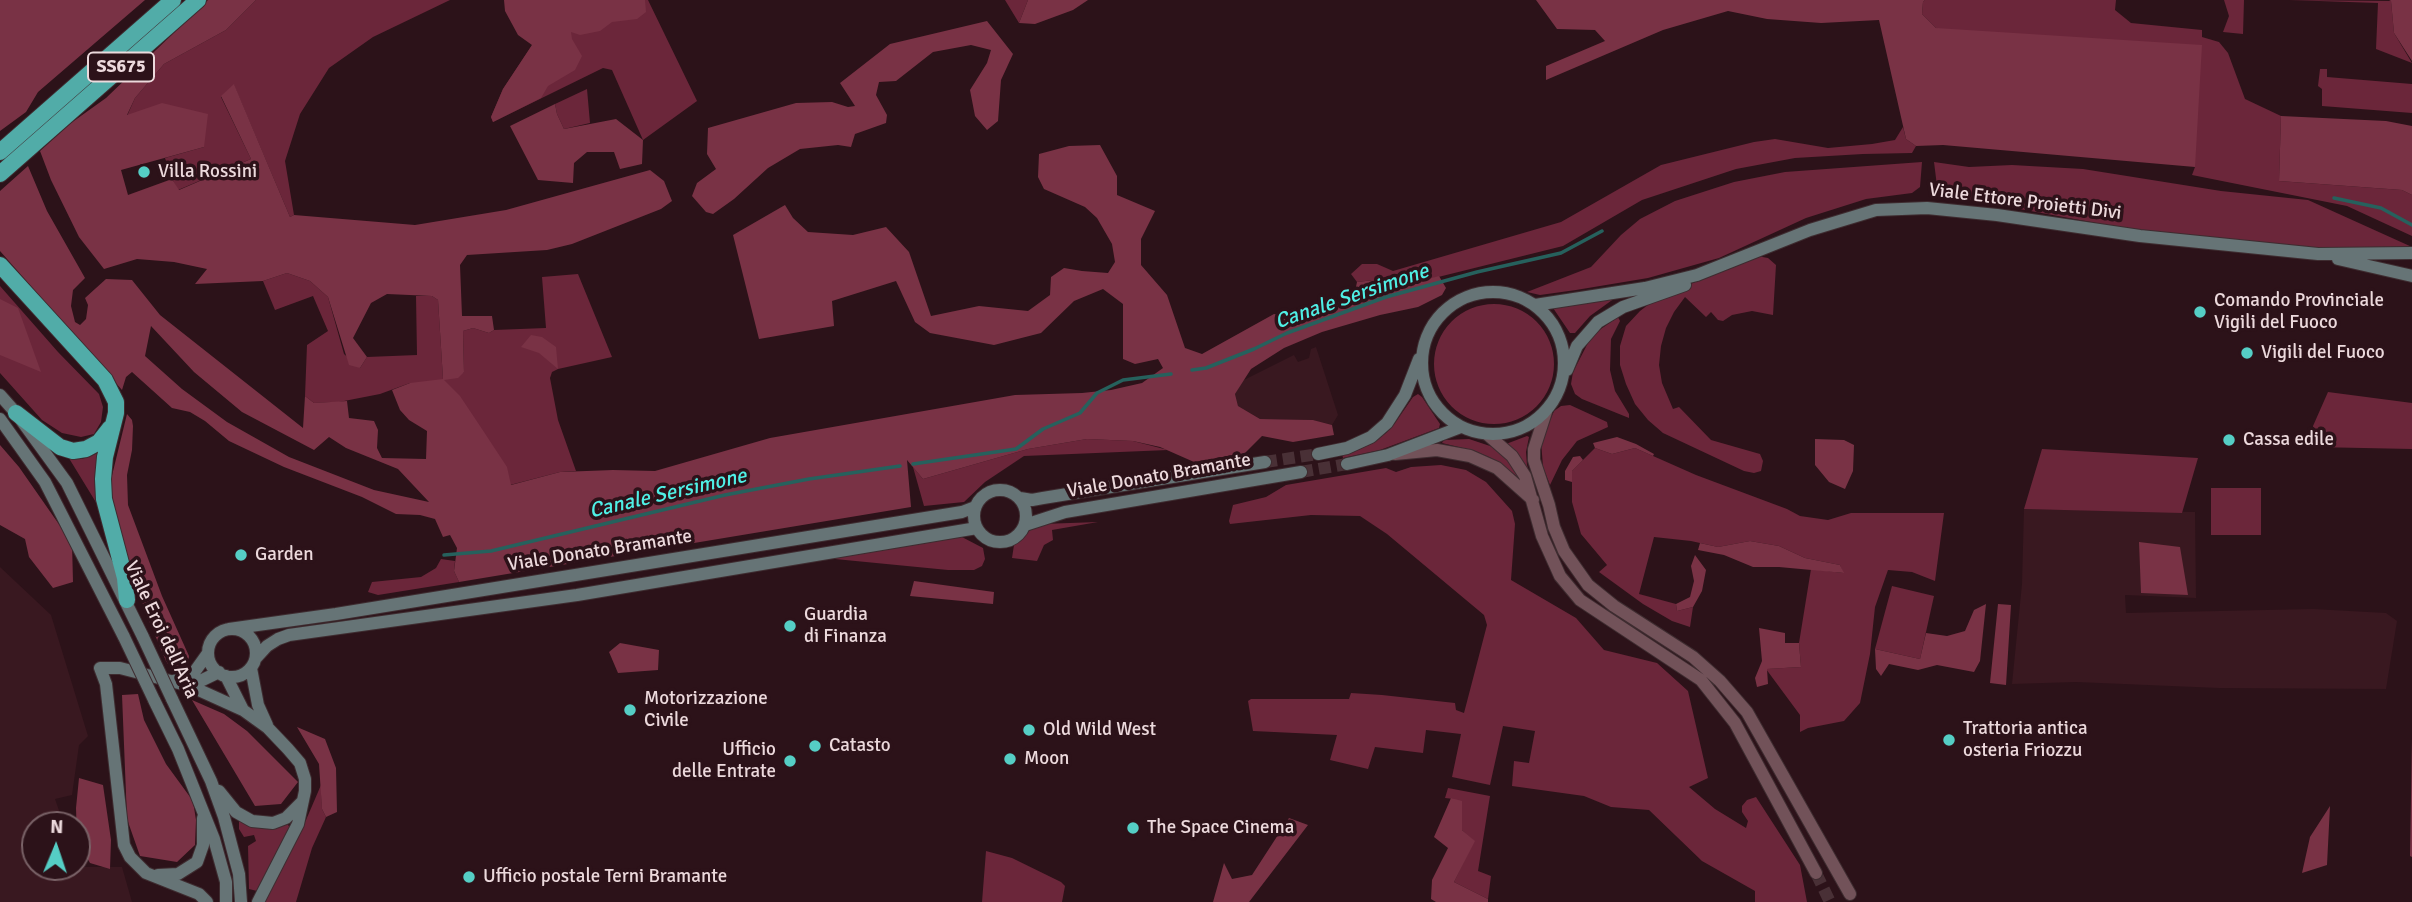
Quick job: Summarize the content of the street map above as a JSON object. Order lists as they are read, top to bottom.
{
  "streets": {
    "highway": ["SS675"],
    "main road": ["Viale Ettore Proietti Divi", "Viale Donato Bramante", "Viale Eroi dell'Aria"]
  },
  "water": ["Canale Sersimone"],
  "places": [
    "Villa Rossini",
    "Comando Provinciale Vigili del Fuoco",
    "Vigili del Fuoco",
    "Cassa edile",
    "Garden",
    "Guardia di Finanza",
    "Motorizzazione Civile",
    "Old Wild West",
    "Trattoria antica osteria Friozzu",
    "Catasto",
    "Moon",
    "Ufficio delle Entrate",
    "The Space Cinema",
    "Ufficio postale Terni Bramante"
  ],
  "north": "top"
}
